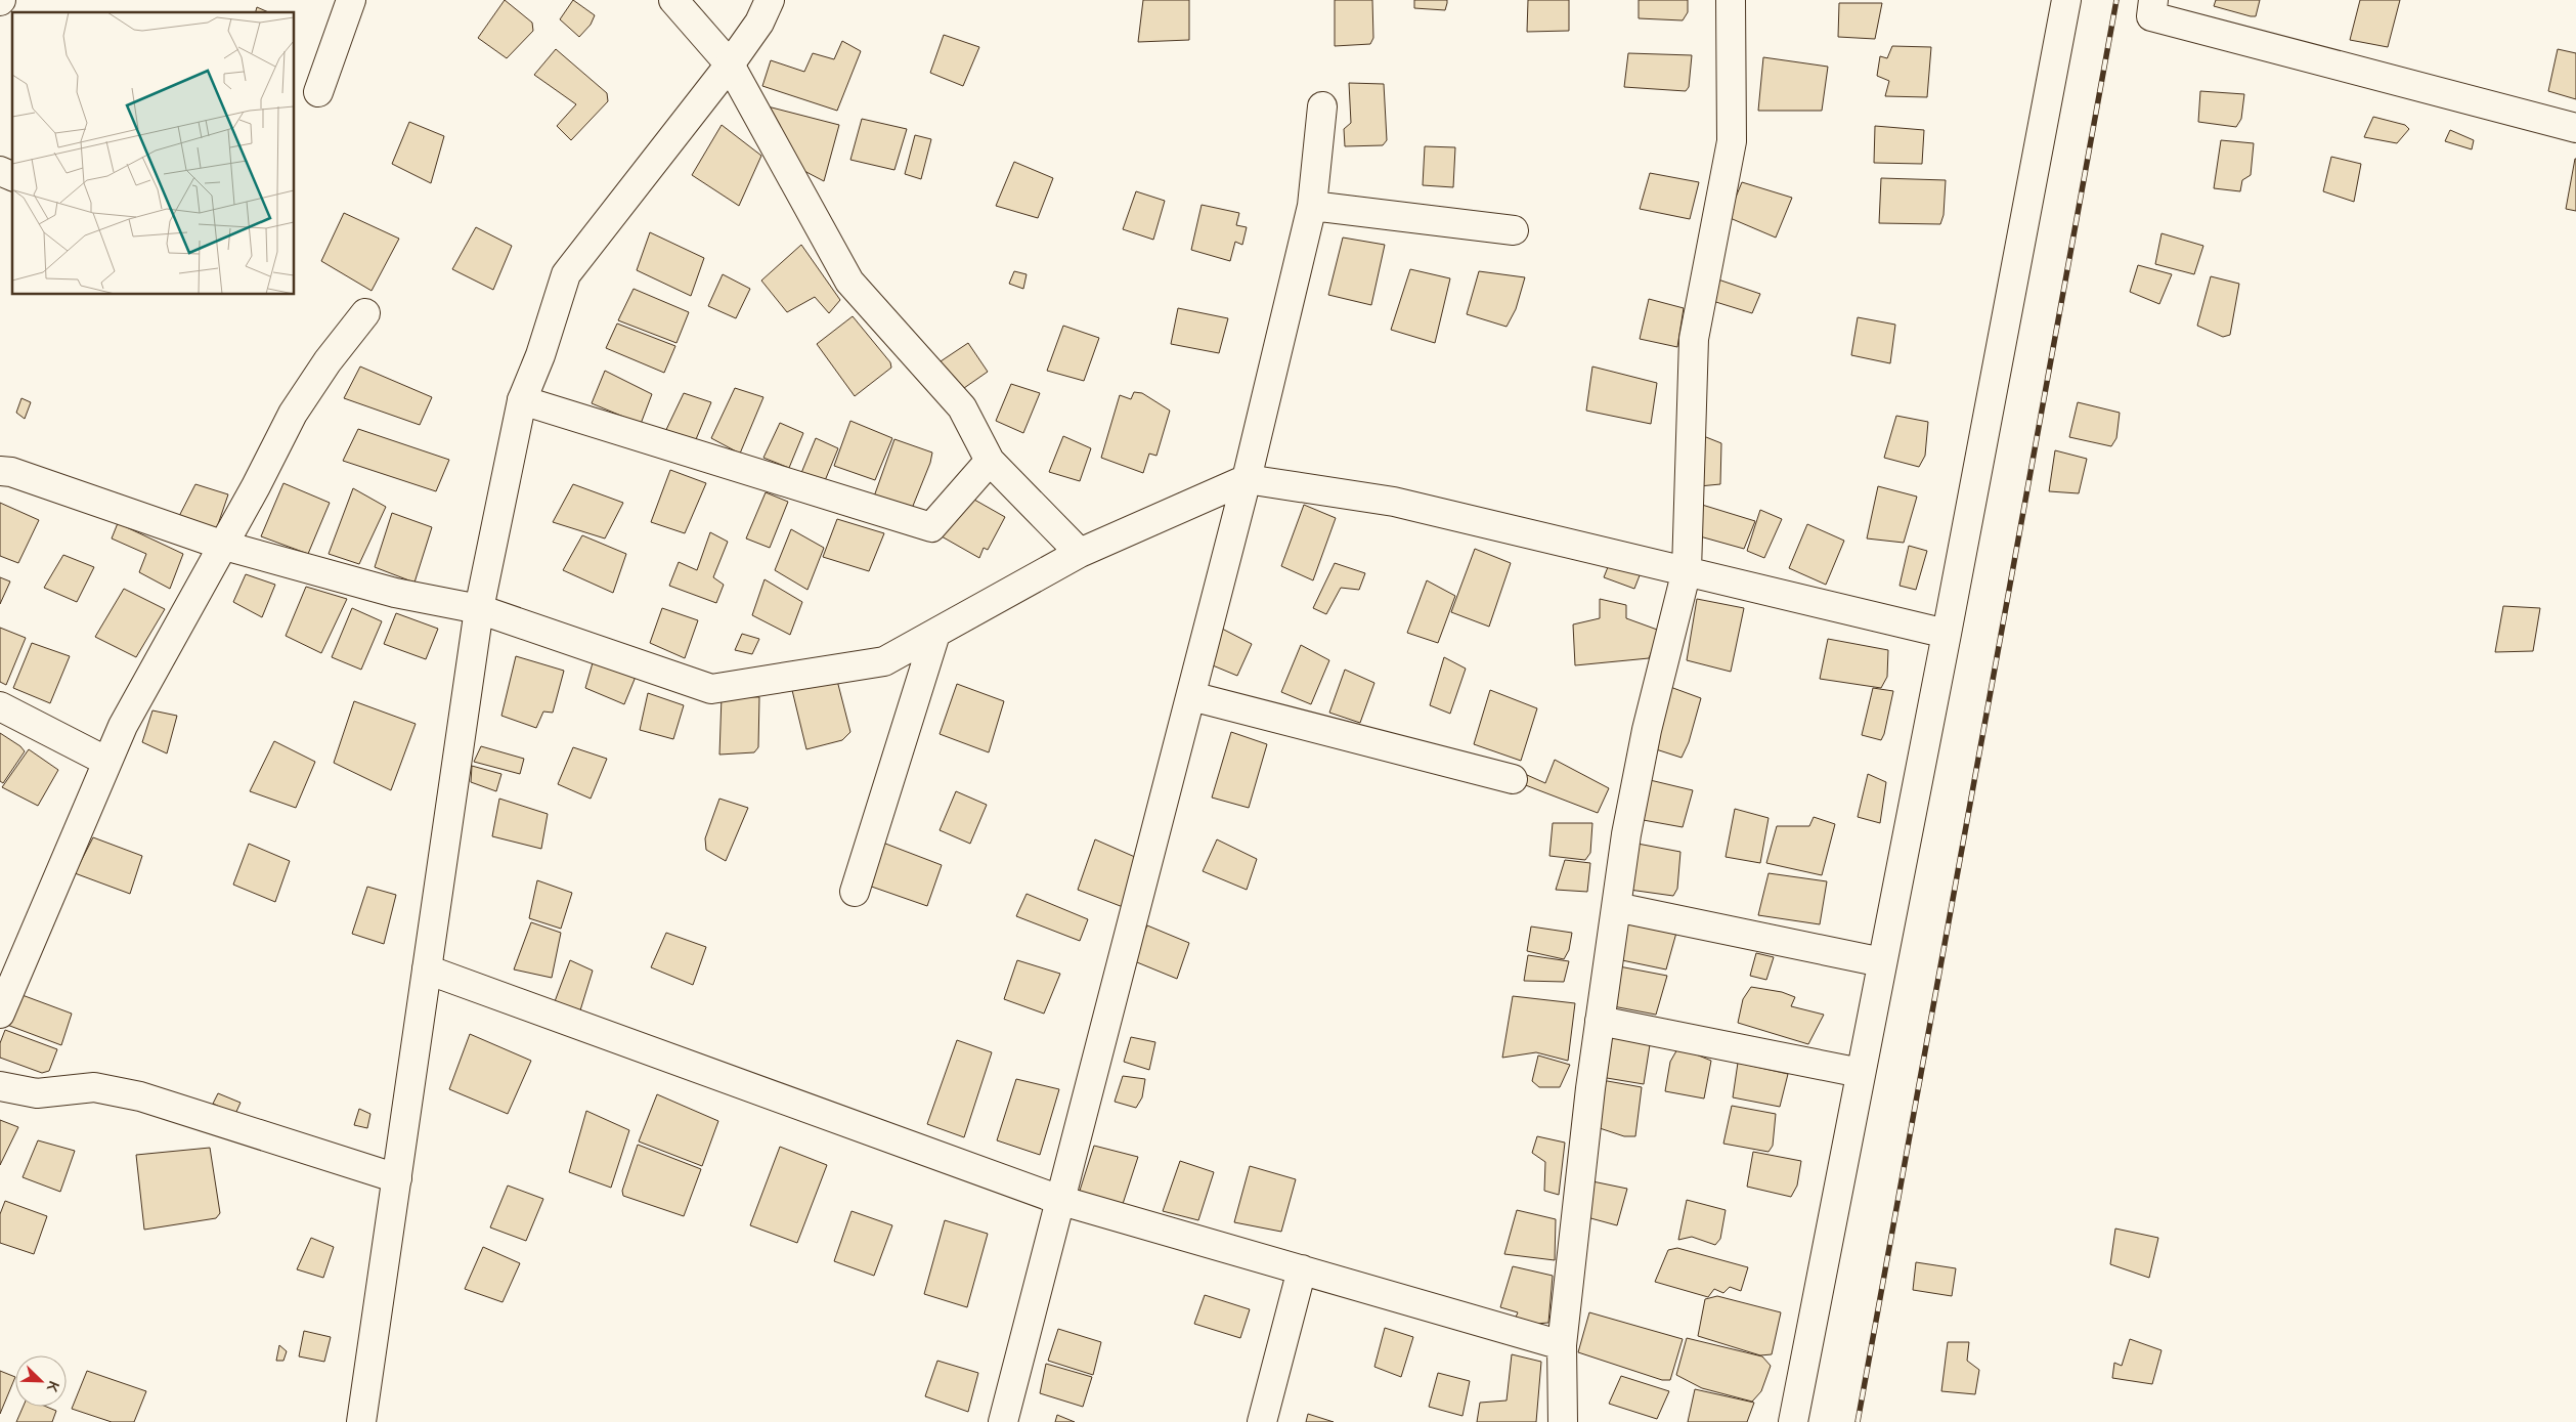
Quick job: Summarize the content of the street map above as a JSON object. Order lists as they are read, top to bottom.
{
  "north": "bottom right"
}
